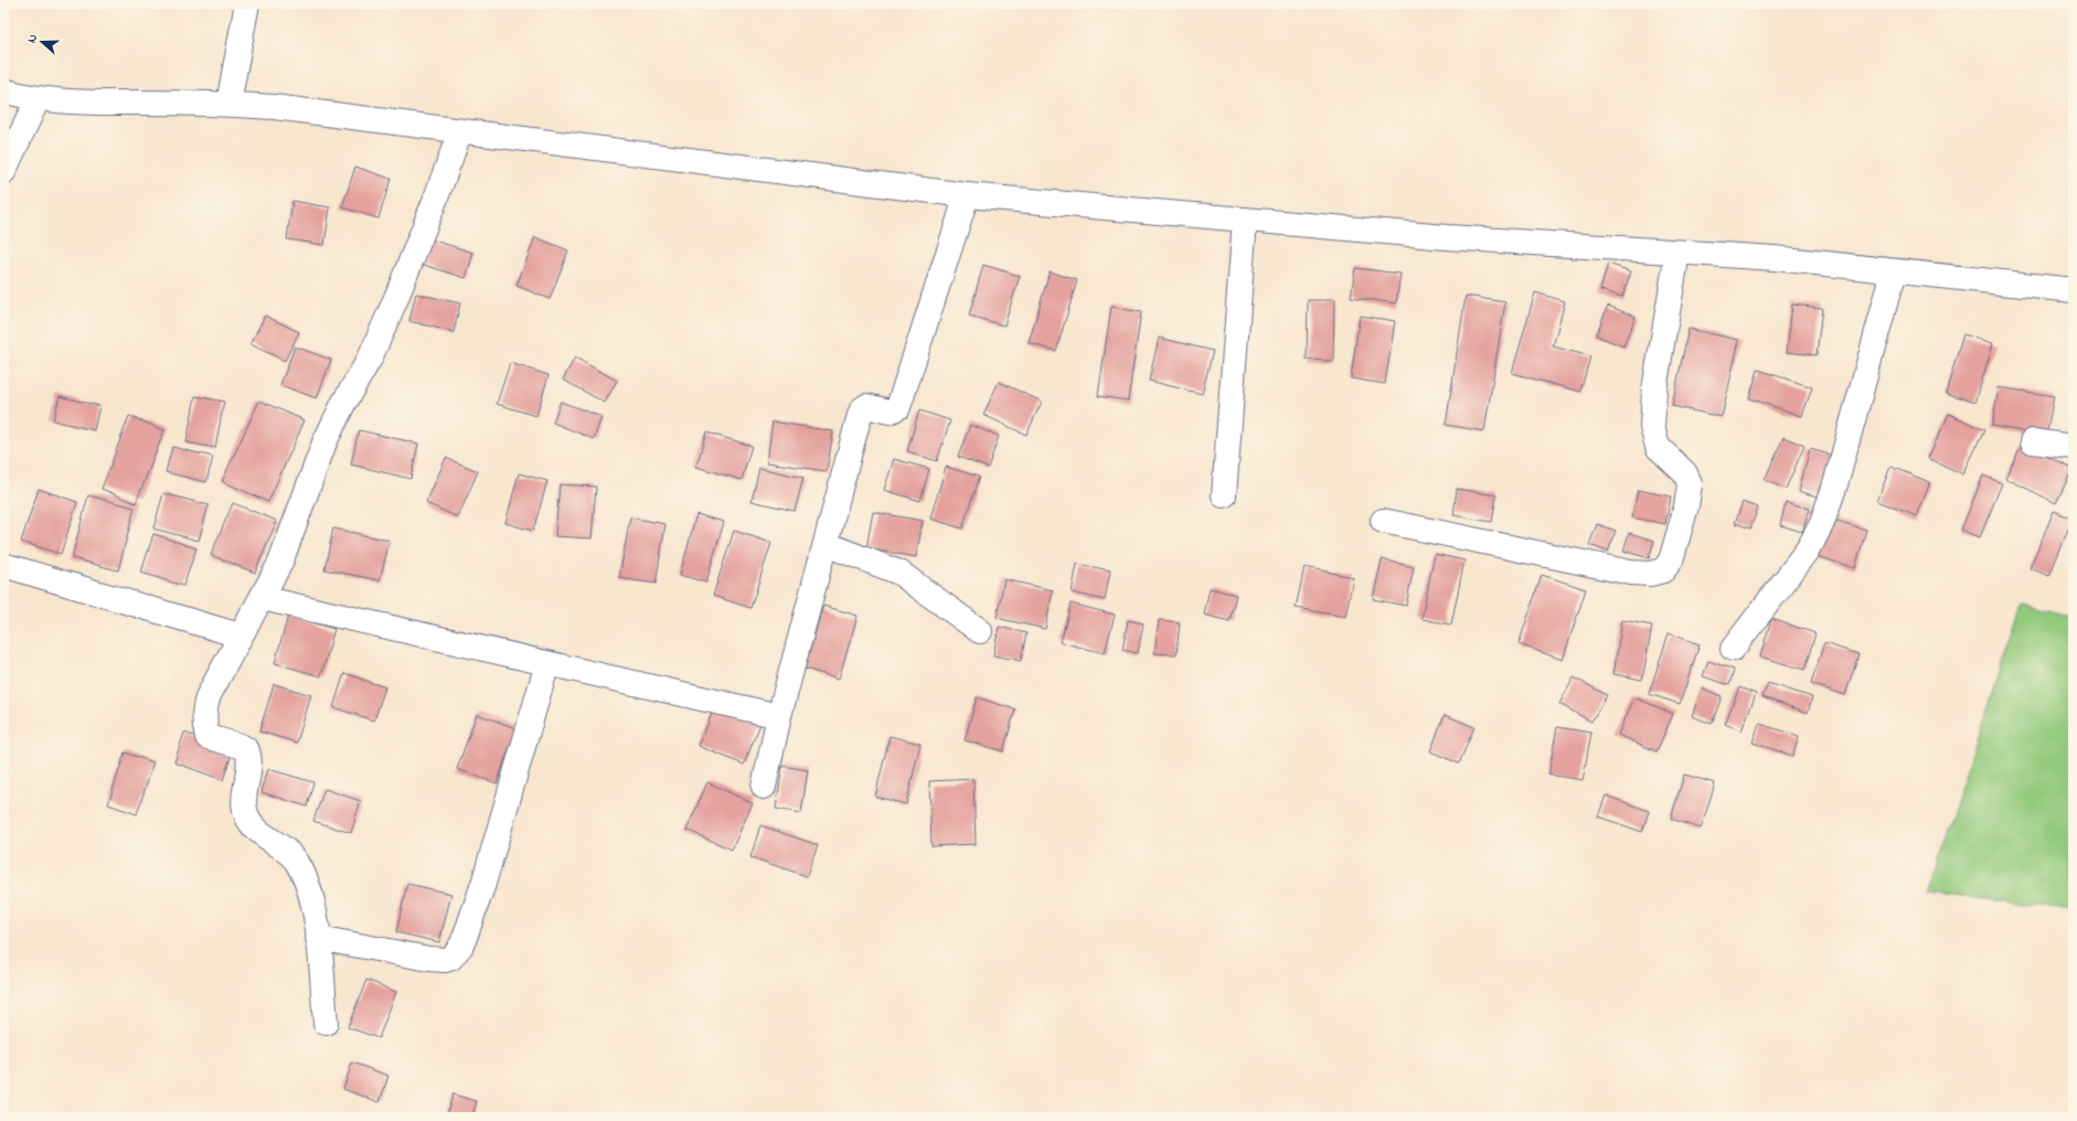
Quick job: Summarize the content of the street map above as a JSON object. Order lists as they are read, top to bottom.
{
  "north": "left"
}
